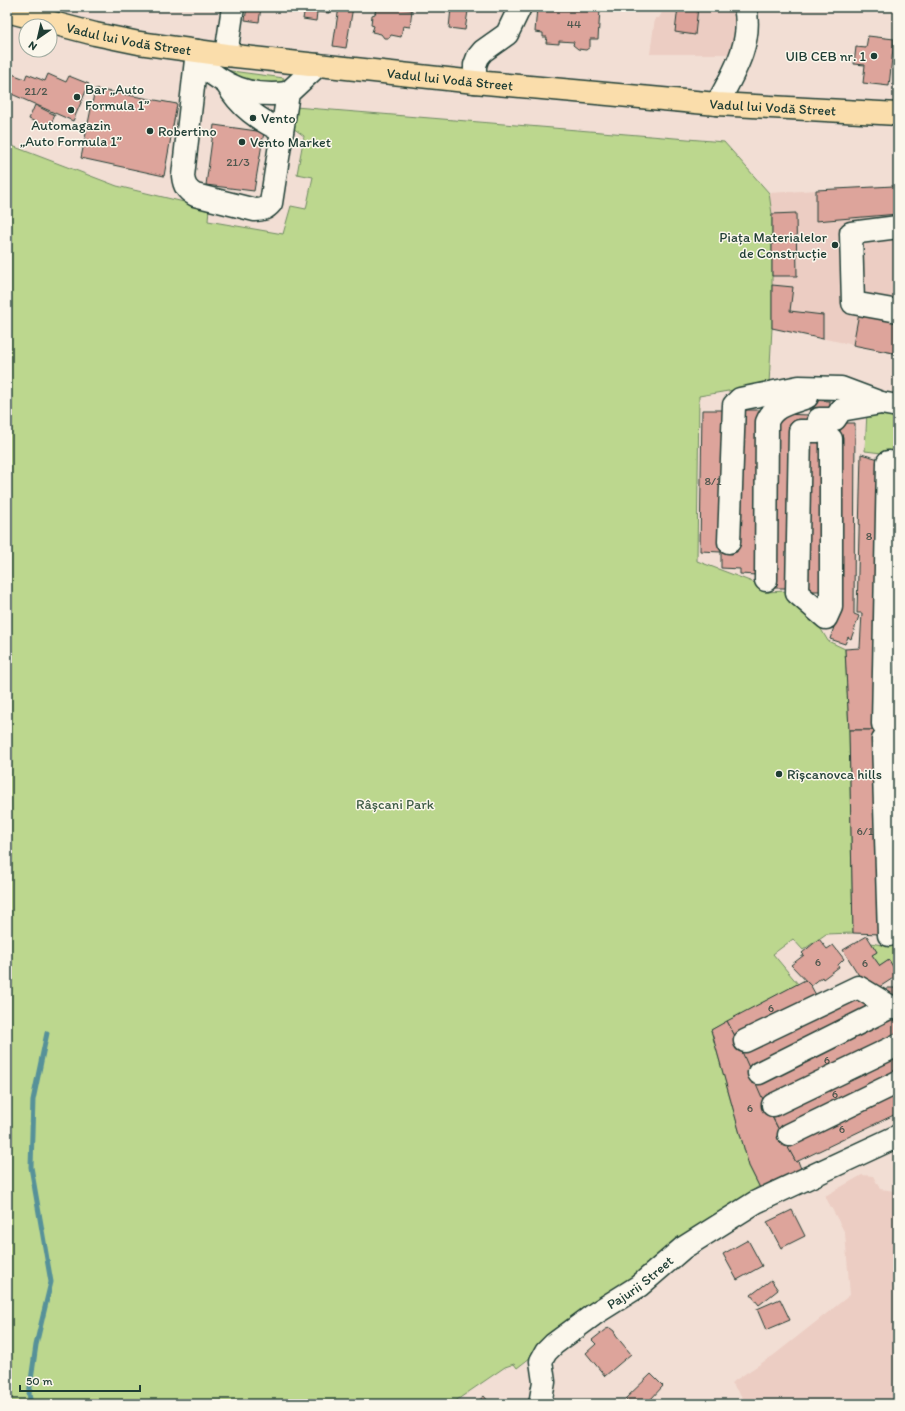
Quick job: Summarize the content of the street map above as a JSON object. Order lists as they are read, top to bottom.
{
  "streets": {
    "main road": ["Vadul lui Vodă Street"],
    "street": ["Pajurii Street"]
  },
  "parks": ["Râșcani Park"],
  "places": [
    "UIB CEB nr. 1",
    "Bar „Auto Formula 1”",
    "Automagazin „Auto Formula 1”",
    "Vento",
    "Robertino",
    "Vento Market",
    "Piața Materialelor de Construcție",
    "Rîșcanovca hills"
  ],
  "house_numbers": [
    "44",
    "21/2",
    "21/3",
    "8/1",
    "8",
    "6/1",
    "6",
    "6",
    "6",
    "6",
    "6",
    "6",
    "6"
  ],
  "scale_bar": "50 m",
  "north": "bottom left"
}
